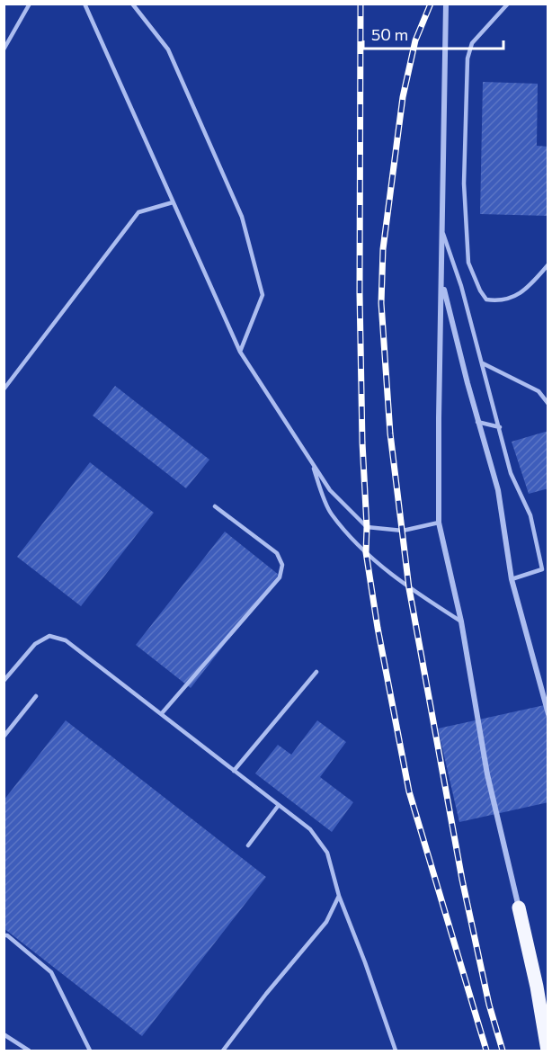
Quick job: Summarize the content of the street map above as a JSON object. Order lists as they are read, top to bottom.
{
  "scale_bar": "50 m"
}
